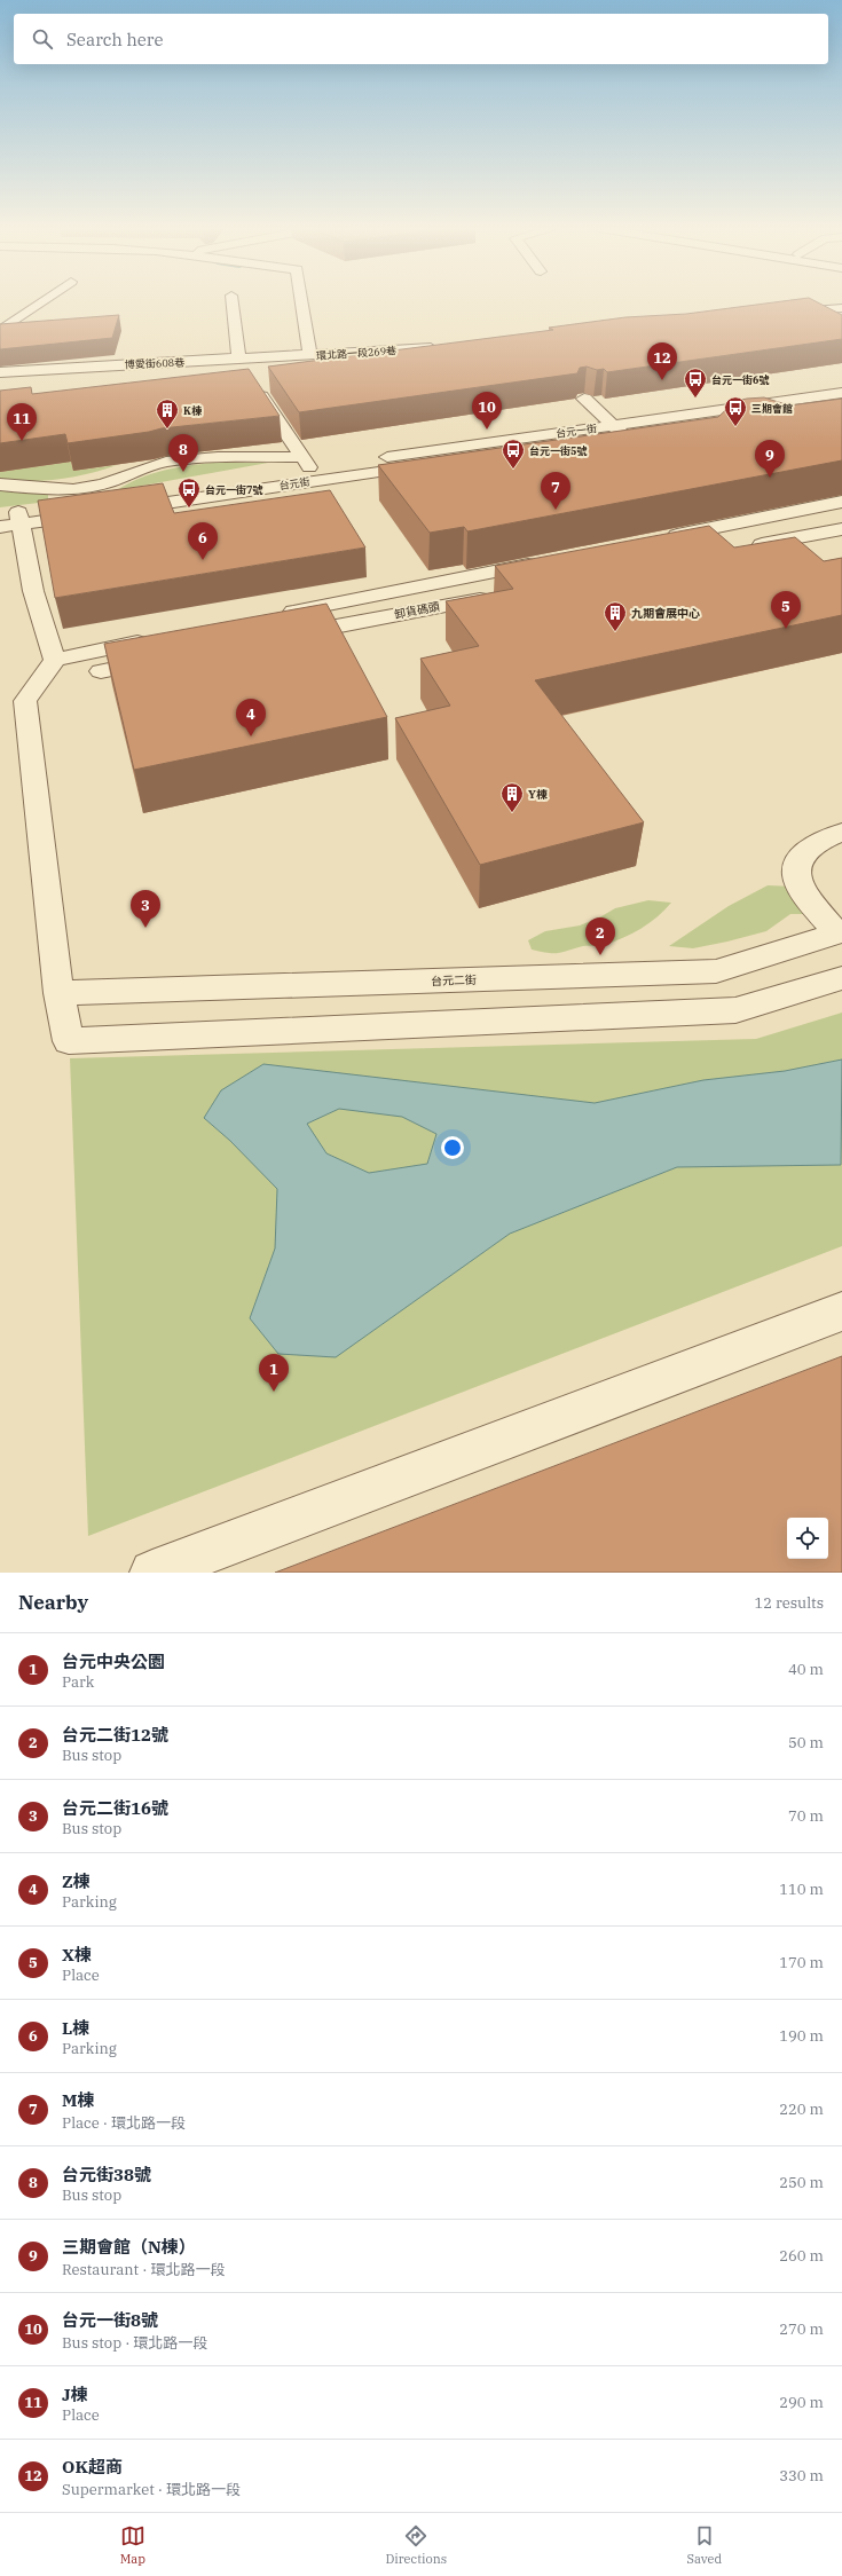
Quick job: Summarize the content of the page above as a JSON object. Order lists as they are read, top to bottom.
{
  "streets": {
    "street": [
      "環北路一段269巷",
      "博愛街608巷",
      "台元一街",
      "台元街",
      "卸貨碼頭",
      "台元二街"
    ]
  },
  "crossings": [
    ["台元一街", "台元街"]
  ],
  "places": {
    "bus stop": [
      "台元一街6號",
      "三期會館",
      "台元一街5號",
      "台元一街7號"
    ],
    "building": ["K棟", "九期會展中心", "Y棟"]
  },
  "page": {
    "search": "Search here",
    "pins": [
      "12",
      "10",
      "11",
      "8",
      "9",
      "7",
      "6",
      "5",
      "4",
      "3",
      "2",
      "1"
    ],
    "heading": ["Nearby", "12 results"],
    "list": [
      {
        "mark": "1",
        "name": "台元中央公園",
        "note": "Park",
        "value": "40 m"
      },
      {
        "mark": "2",
        "name": "台元二街12號",
        "note": "Bus stop",
        "value": "50 m"
      },
      {
        "mark": "3",
        "name": "台元二街16號",
        "note": "Bus stop",
        "value": "70 m"
      },
      {
        "mark": "4",
        "name": "Z棟",
        "note": "Parking",
        "value": "110 m"
      },
      {
        "mark": "5",
        "name": "X棟",
        "note": "Place",
        "value": "170 m"
      },
      {
        "mark": "6",
        "name": "L棟",
        "note": "Parking",
        "value": "190 m"
      },
      {
        "mark": "7",
        "name": "M棟",
        "note": "Place · 環北路一段",
        "value": "220 m"
      },
      {
        "mark": "8",
        "name": "台元街38號",
        "note": "Bus stop",
        "value": "250 m"
      },
      {
        "mark": "9",
        "name": "三期會館（N棟）",
        "note": "Restaurant · 環北路一段",
        "value": "260 m"
      },
      {
        "mark": "10",
        "name": "台元一街8號",
        "note": "Bus stop · 環北路一段",
        "value": "270 m"
      },
      {
        "mark": "11",
        "name": "J棟",
        "note": "Place",
        "value": "290 m"
      },
      {
        "mark": "12",
        "name": "OK超商",
        "note": "Supermarket · 環北路一段",
        "value": "330 m"
      }
    ],
    "nav": ["Map", "Directions", "Saved"]
  }
}
